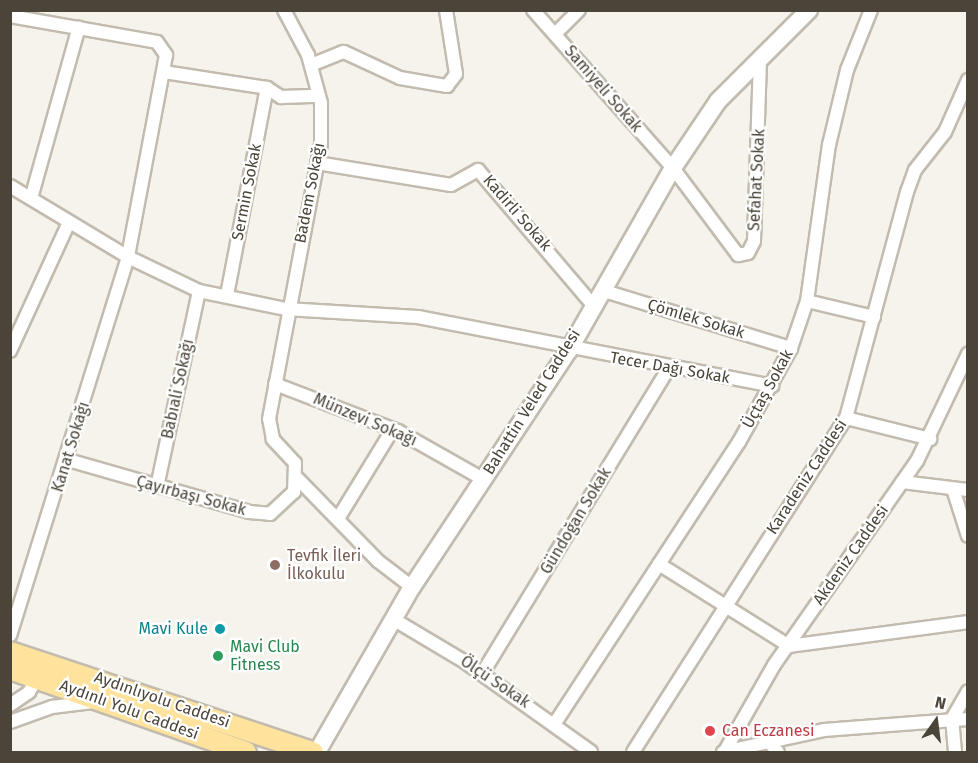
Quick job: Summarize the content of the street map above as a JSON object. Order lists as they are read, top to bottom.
{
  "streets": {
    "main road": ["Aydınlıyolu Caddesi", "Aydınlı Yolu Caddesi"],
    "street": [
      "Samiyeli Sokak",
      "Sefahat Sokak",
      "Sermin Sokak",
      "Badem Sokağı",
      "Kadirli Sokak",
      "Çömlek Sokak",
      "Tecer Dağı Sokak",
      "Babıali Sokağı",
      "Üçtaş Sokak",
      "Bahattin Veled Caddesi",
      "Münzevi Sokağı",
      "Kanat Sokağı",
      "Karadeniz Caddesi",
      "Çayırbaşı Sokak",
      "Gündoğan Sokak",
      "Akdeniz Caddesi",
      "Ölçü Sokak"
    ]
  },
  "crossings": [
    ["Samiyeli Sokak", "Sefahat Sokak"],
    ["Samiyeli Sokak", "Bahattin Veled Caddesi"],
    ["Sefahat Sokak", "Bahattin Veled Caddesi"],
    ["Sermin Sokak", "Tecer Dağı Sokak"],
    ["Badem Sokağı", "Kadirli Sokak"],
    ["Badem Sokağı", "Tecer Dağı Sokak"],
    ["Kadirli Sokak", "Çömlek Sokak"],
    ["Kadirli Sokak", "Bahattin Veled Caddesi"],
    ["Çömlek Sokak", "Üçtaş Sokak"],
    ["Çömlek Sokak", "Bahattin Veled Caddesi"],
    ["Tecer Dağı Sokak", "Babıali Sokağı"],
    ["Tecer Dağı Sokak", "Üçtaş Sokak"],
    ["Tecer Dağı Sokak", "Bahattin Veled Caddesi"],
    ["Tecer Dağı Sokak", "Kanat Sokağı"],
    ["Tecer Dağı Sokak", "Gündoğan Sokak"],
    ["Babıali Sokağı", "Çayırbaşı Sokak"],
    ["Üçtaş Sokak", "Ölçü Sokak"],
    ["Bahattin Veled Caddesi", "Münzevi Sokağı"],
    ["Bahattin Veled Caddesi", "Ölçü Sokak"],
    ["Kanat Sokağı", "Çayırbaşı Sokak"],
    ["Gündoğan Sokak", "Ölçü Sokak"]
  ],
  "places": [
    "Tevfik İleri İlkokulu",
    "Mavi Kule",
    "Mavi Club Fitness",
    "Can Eczanesi"
  ],
  "north": "top"
}
